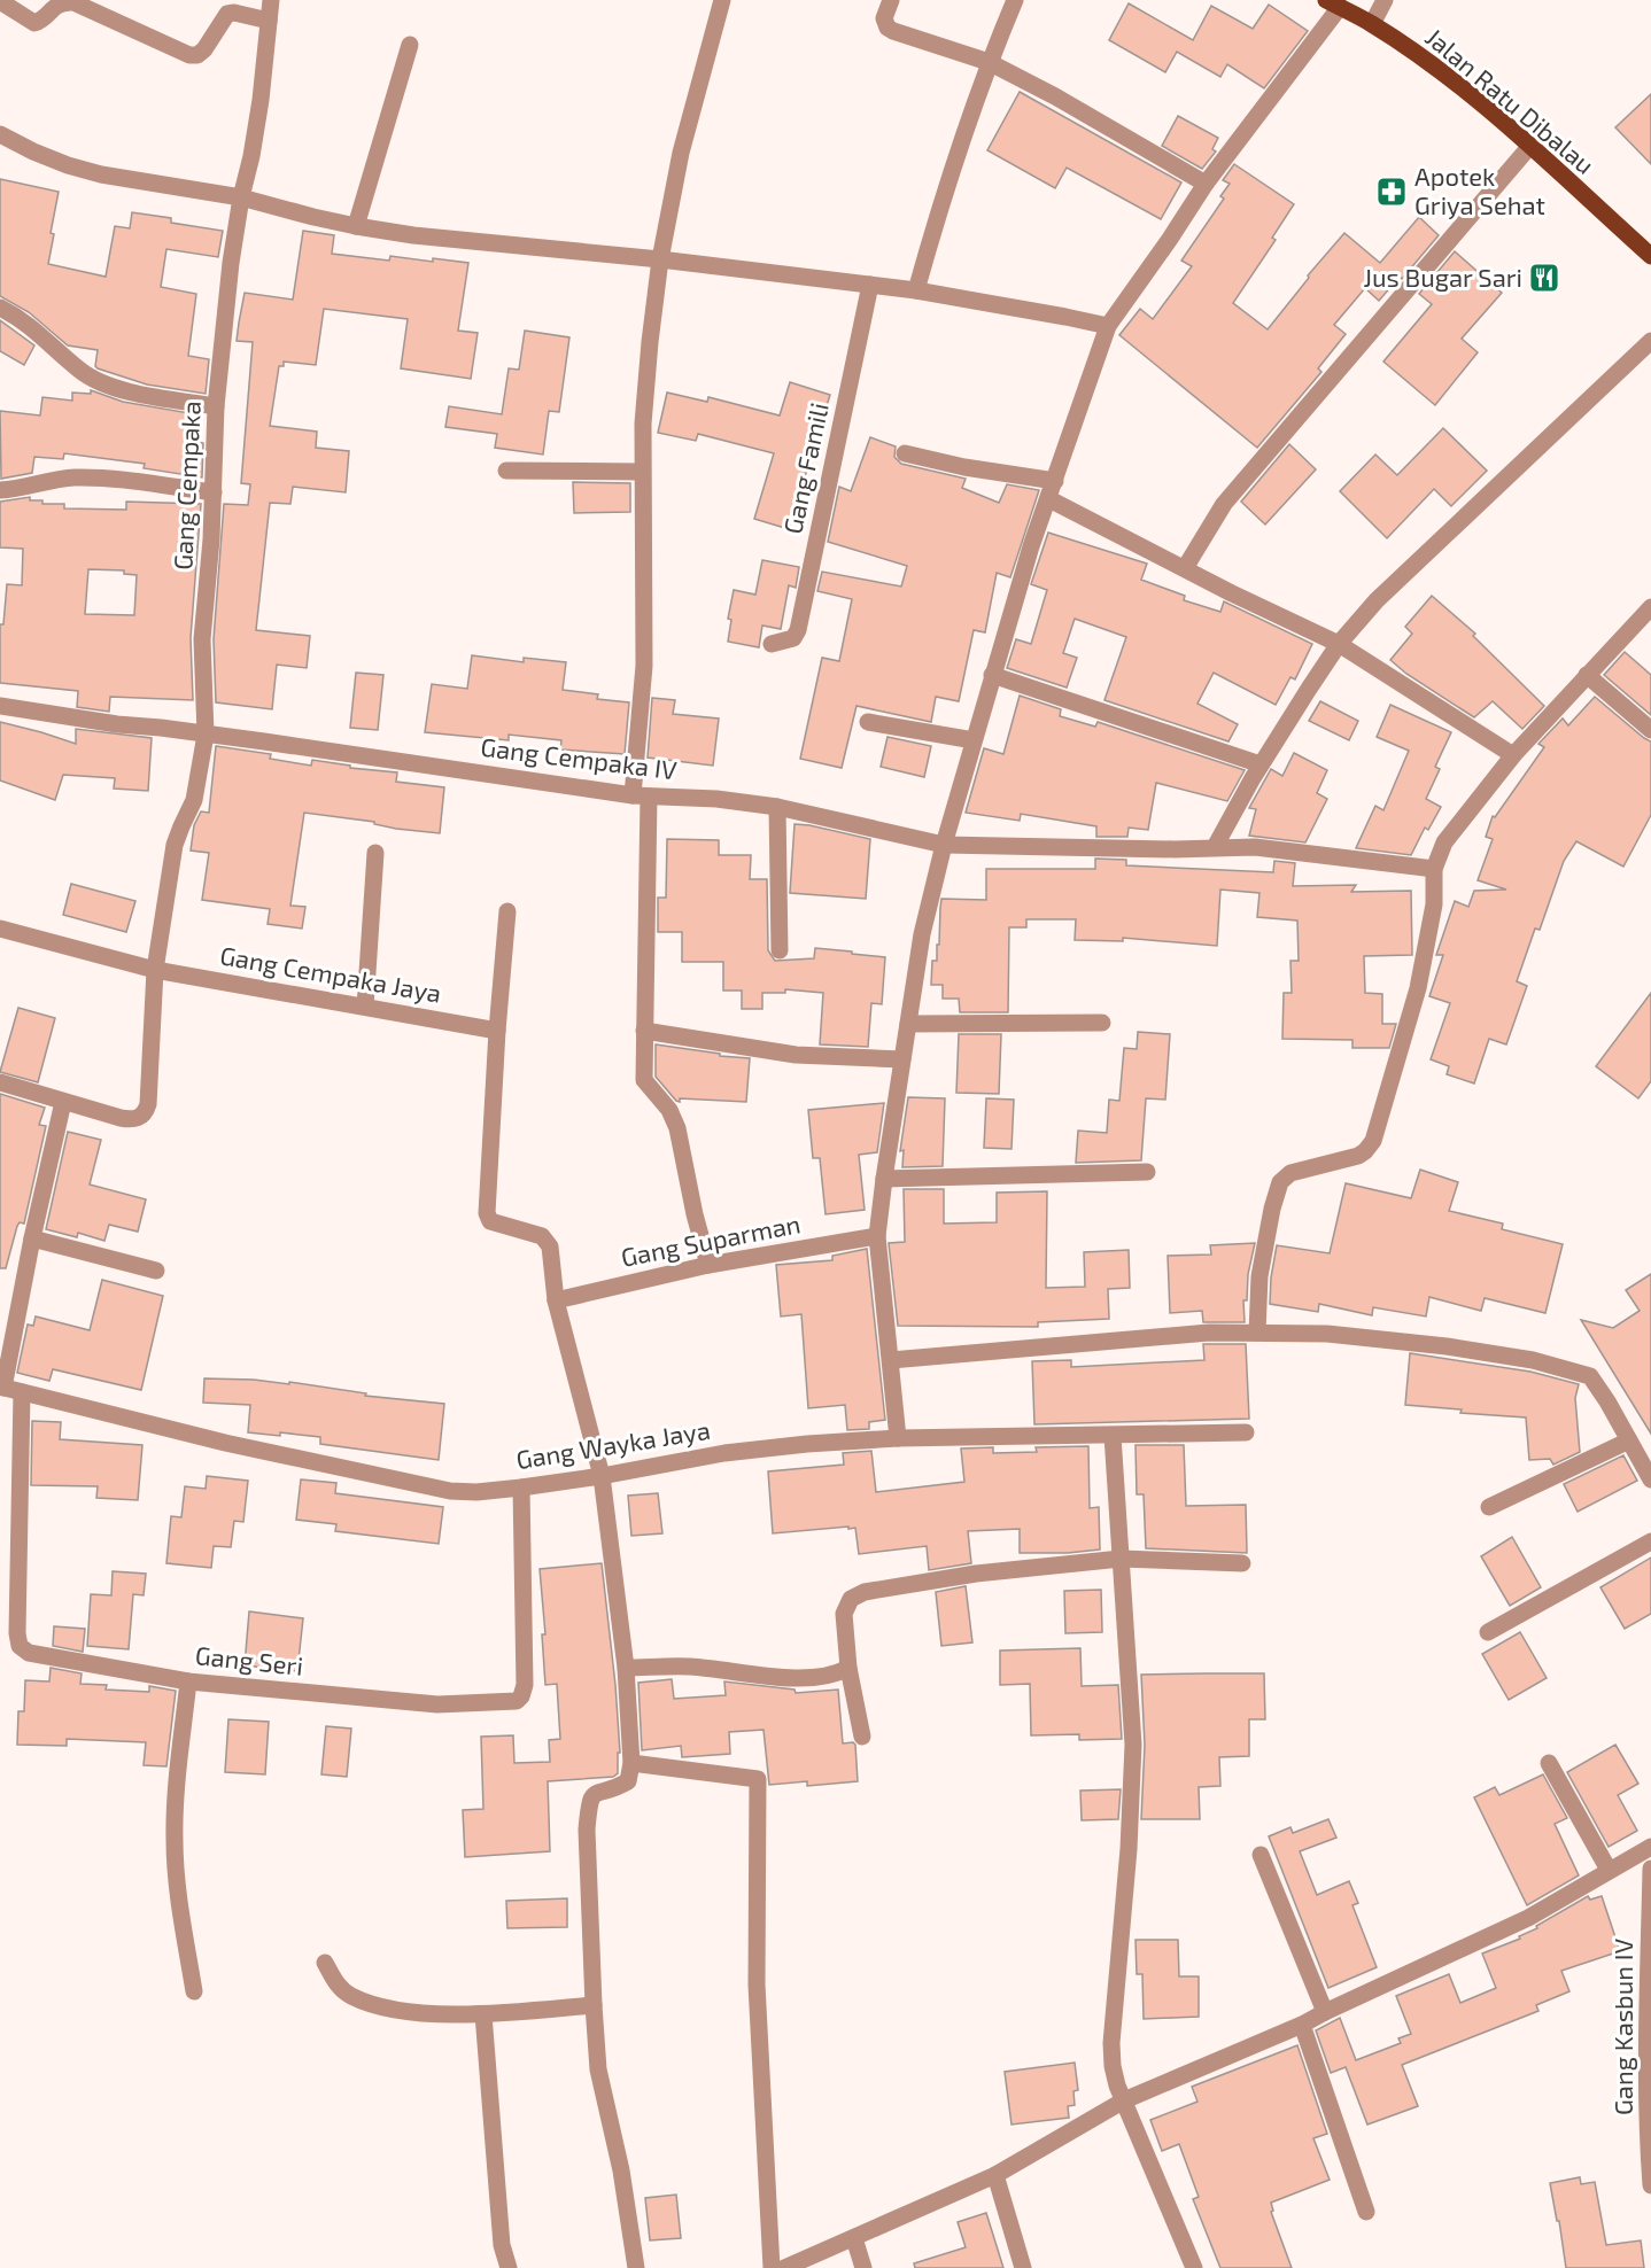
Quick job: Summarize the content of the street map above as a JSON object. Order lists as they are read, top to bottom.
{
  "streets": {
    "main road": ["Jalan Ratu Dibalau"],
    "street": [
      "Gang Famili",
      "Gang Cempaka",
      "Gang Cempaka IV",
      "Gang Cempaka Jaya",
      "Gang Suparman",
      "Gang Wayka Jaya",
      "Gang Seri",
      "Gang Kasbun IV"
    ]
  },
  "crossings": [
    ["Gang Cempaka", "Gang Cempaka IV"],
    ["Gang Cempaka", "Gang Cempaka Jaya"],
    ["Gang Wayka Jaya", "Gang Seri"]
  ],
  "places": {
    "pharmacy": ["Apotek Griya Sehat"],
    "restaurant": ["Jus Bugar Sari"]
  }
}
